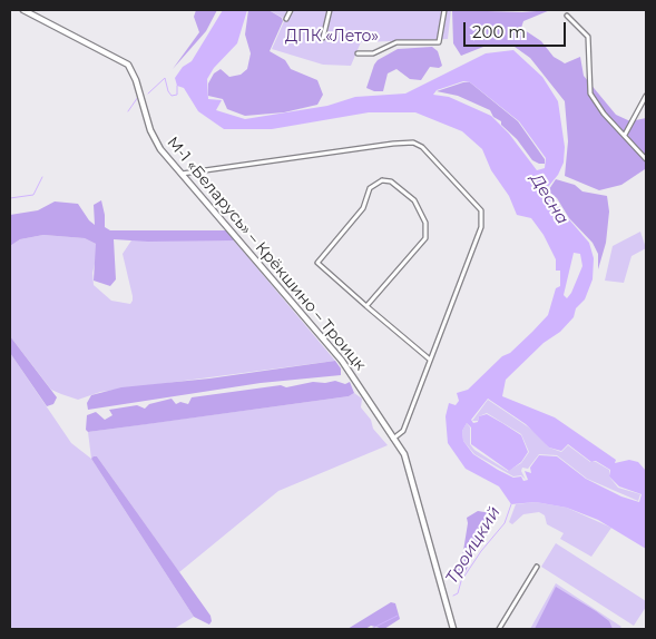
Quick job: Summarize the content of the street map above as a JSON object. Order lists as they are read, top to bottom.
{
  "streets": {
    "main road": ["М-1 «Беларусь» – Крёкшино – Троицк"]
  },
  "water": ["Десна", "Троицкий"],
  "parks": ["ДПК «Лето»"],
  "scale_bar": "200 m"
}
